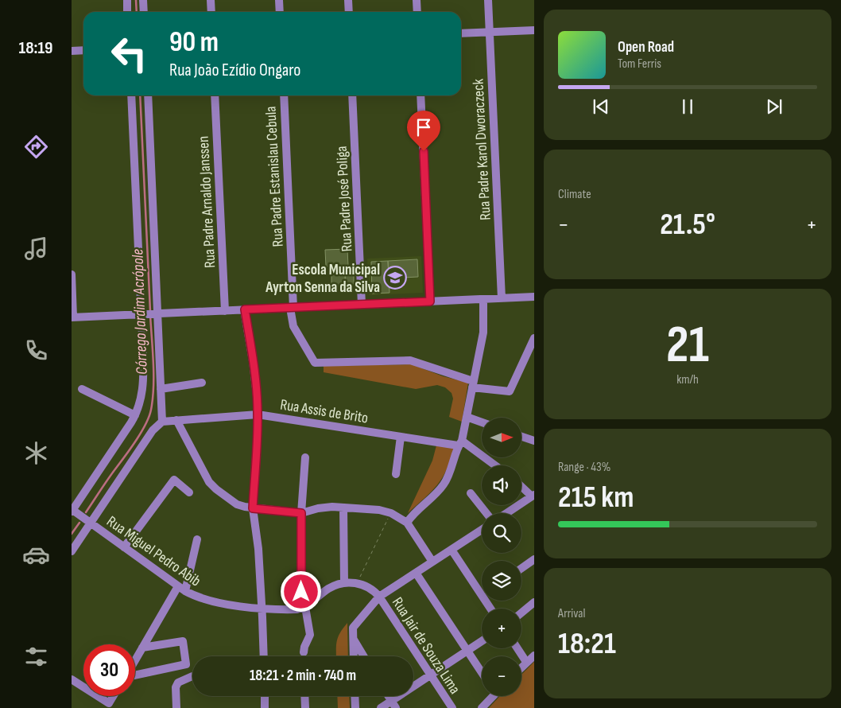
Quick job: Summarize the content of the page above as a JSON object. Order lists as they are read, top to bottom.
{
  "streets": {
    "street": [
      "Rua Padre Karol Dworaczeck",
      "Rua Padre Estanislau Cebula",
      "Rua Padre José Poliga",
      "Rua Padre Arnaldo Janssen",
      "Rua Assis de Brito",
      "Rua Miguel Pedro Abib",
      "Rua Jair de Souza Lima"
    ]
  },
  "water": ["Córrego Jardim Acrópole"],
  "places": {
    "school or university": ["Escola Municipal Ayrton Senna da Silva"]
  },
  "north": "right",
  "page": {
    "tabs": "18:19",
    "turn": ["90 m", "Rua João Ezídio Ongaro"],
    "song": ["Open Road", "Tom Ferris"],
    "tile": [
      "Climate",
      ["21", "km/h"],
      ["Range · 43%", "215 km"],
      ["Arrival", "18:21"]
    ],
    "heat": ["−", "21.5°", "+"],
    "map_buttons": ["+", "−"],
    "limit": "30",
    "trip": "18:21 · 2 min · 740 m"
  }
}
